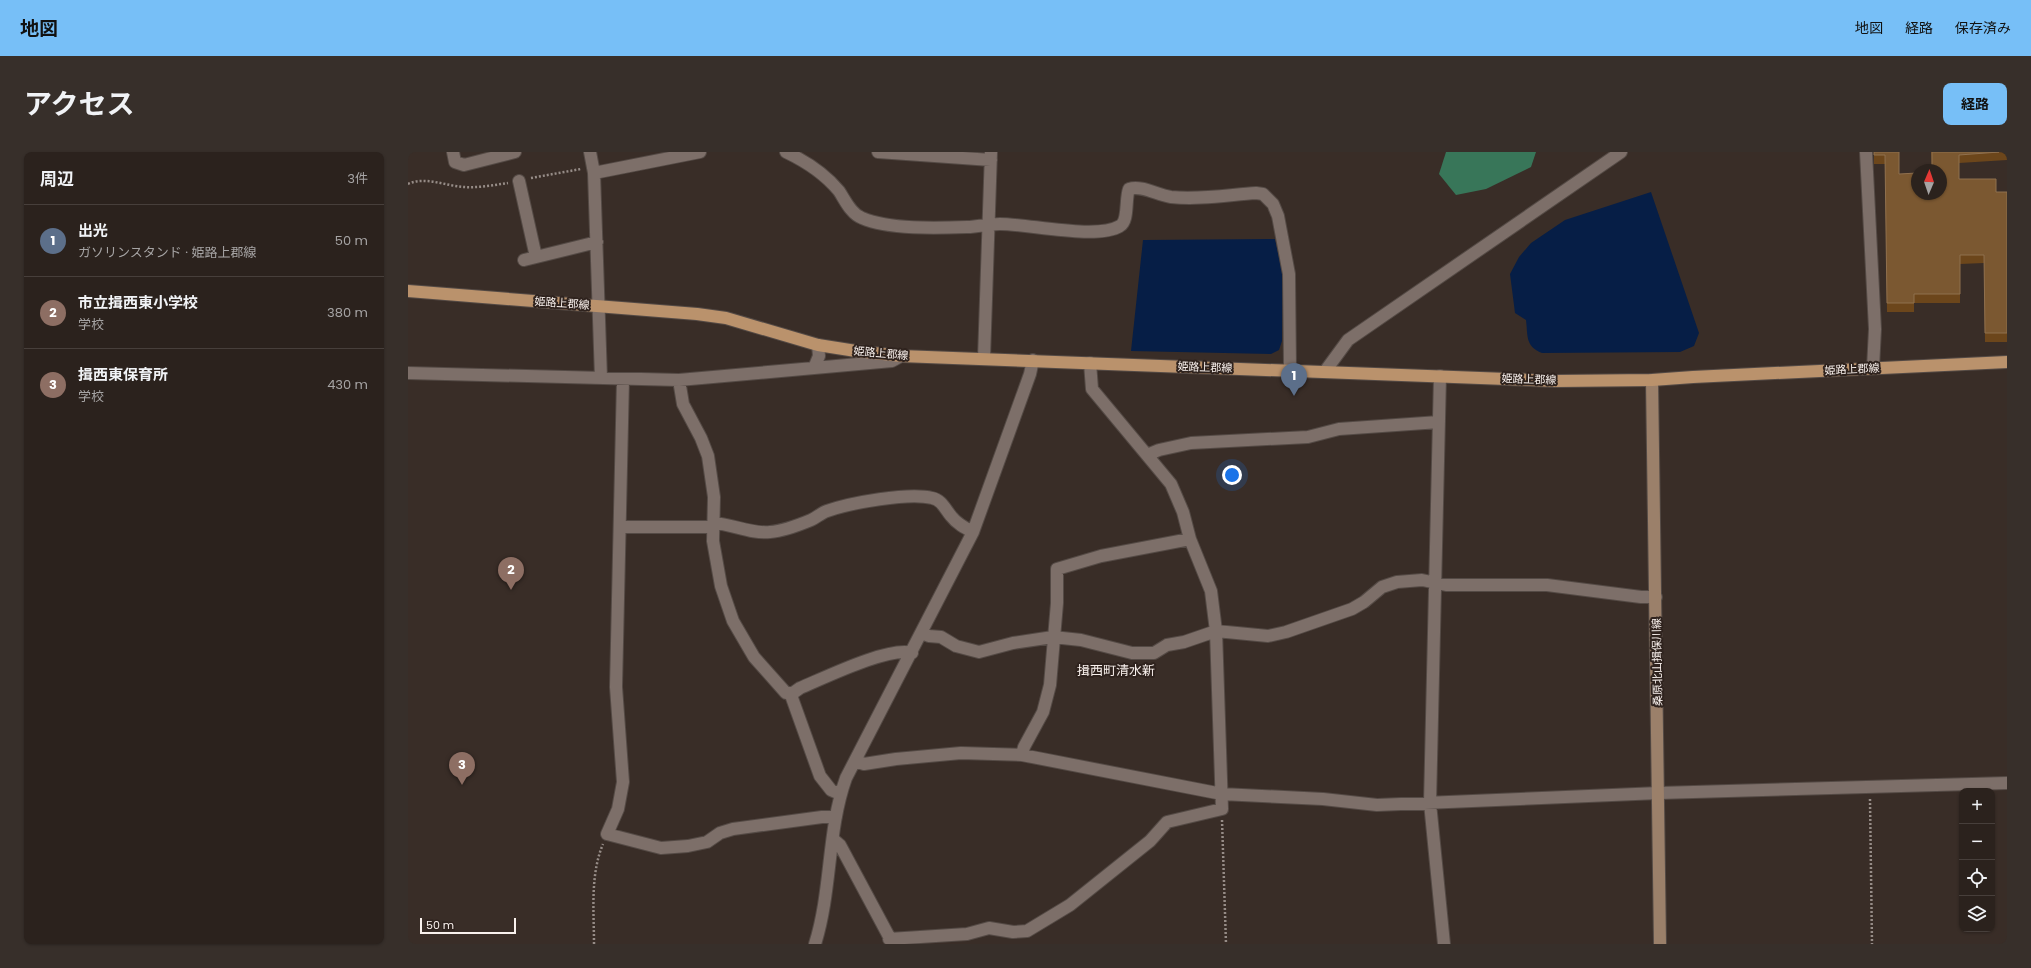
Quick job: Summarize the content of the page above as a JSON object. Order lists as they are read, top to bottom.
{
  "streets": {
    "main road": ["姫路上郡線", "桑原北山揖保川線"]
  },
  "crossings": [
    ["姫路上郡線", "桑原北山揖保川線"]
  ],
  "districts": ["揖西町清水新"],
  "scale_bar": "50 m",
  "north": "top",
  "page": {
    "header": "地図",
    "nav": ["地図", "経路", "保存済み"],
    "title": "アクセス",
    "buttons": "経路",
    "heading": ["周辺", "3件"],
    "list": [
      {
        "mark": "1",
        "name": "出光",
        "note": "ガソリンスタンド · 姫路上郡線",
        "value": "50 m"
      },
      {
        "mark": "2",
        "name": "市立揖西東小学校",
        "note": "学校",
        "value": "380 m"
      },
      {
        "mark": "3",
        "name": "揖西東保育所",
        "note": "学校",
        "value": "430 m"
      }
    ],
    "pins": ["1", "2", "3"],
    "map_buttons": ["+", "−"],
    "scale": "50 m"
  }
}
